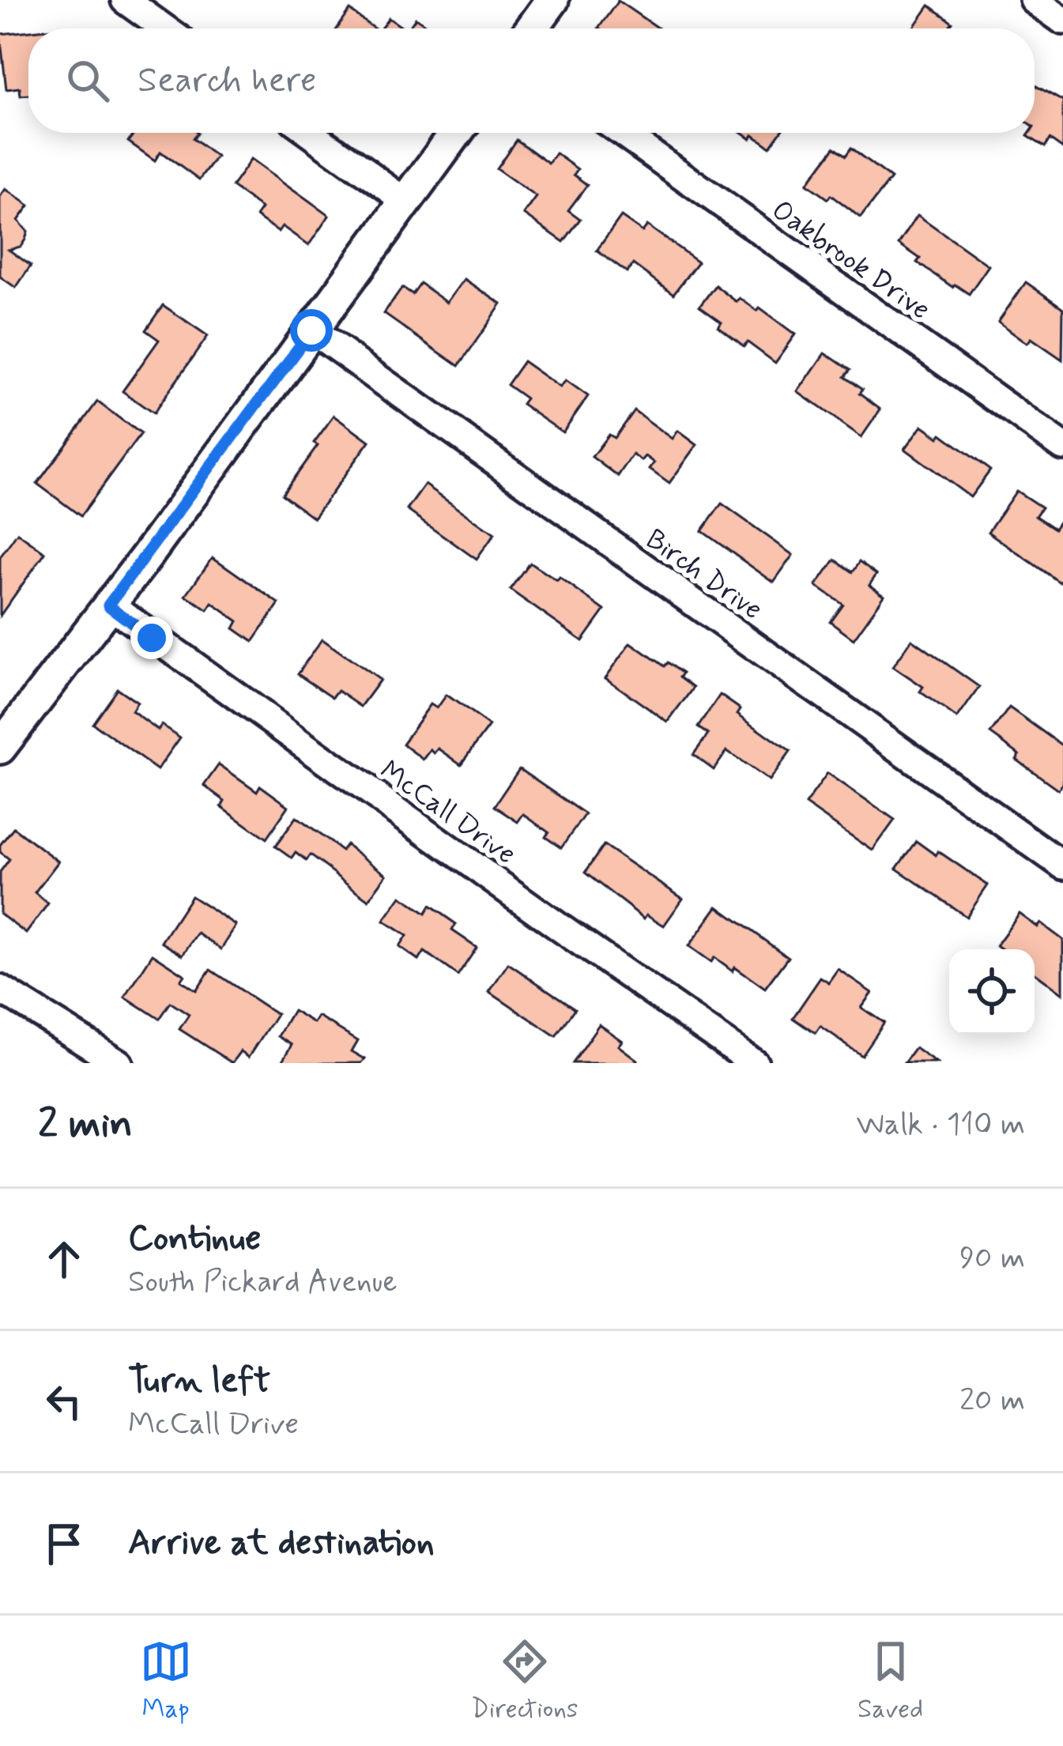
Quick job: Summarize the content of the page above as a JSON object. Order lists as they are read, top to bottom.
{
  "streets": {
    "street": ["Oakbrook Drive", "Birch Drive", "McCall Drive"]
  },
  "page": {
    "search": "Search here",
    "heading": ["2 min", "Walk · 110 m"],
    "list": [
      ["Continue", "South Pickard Avenue", "90 m"],
      ["Turn left", "McCall Drive", "20 m"],
      "Arrive at destination"
    ],
    "nav": ["Map", "Directions", "Saved"]
  }
}
